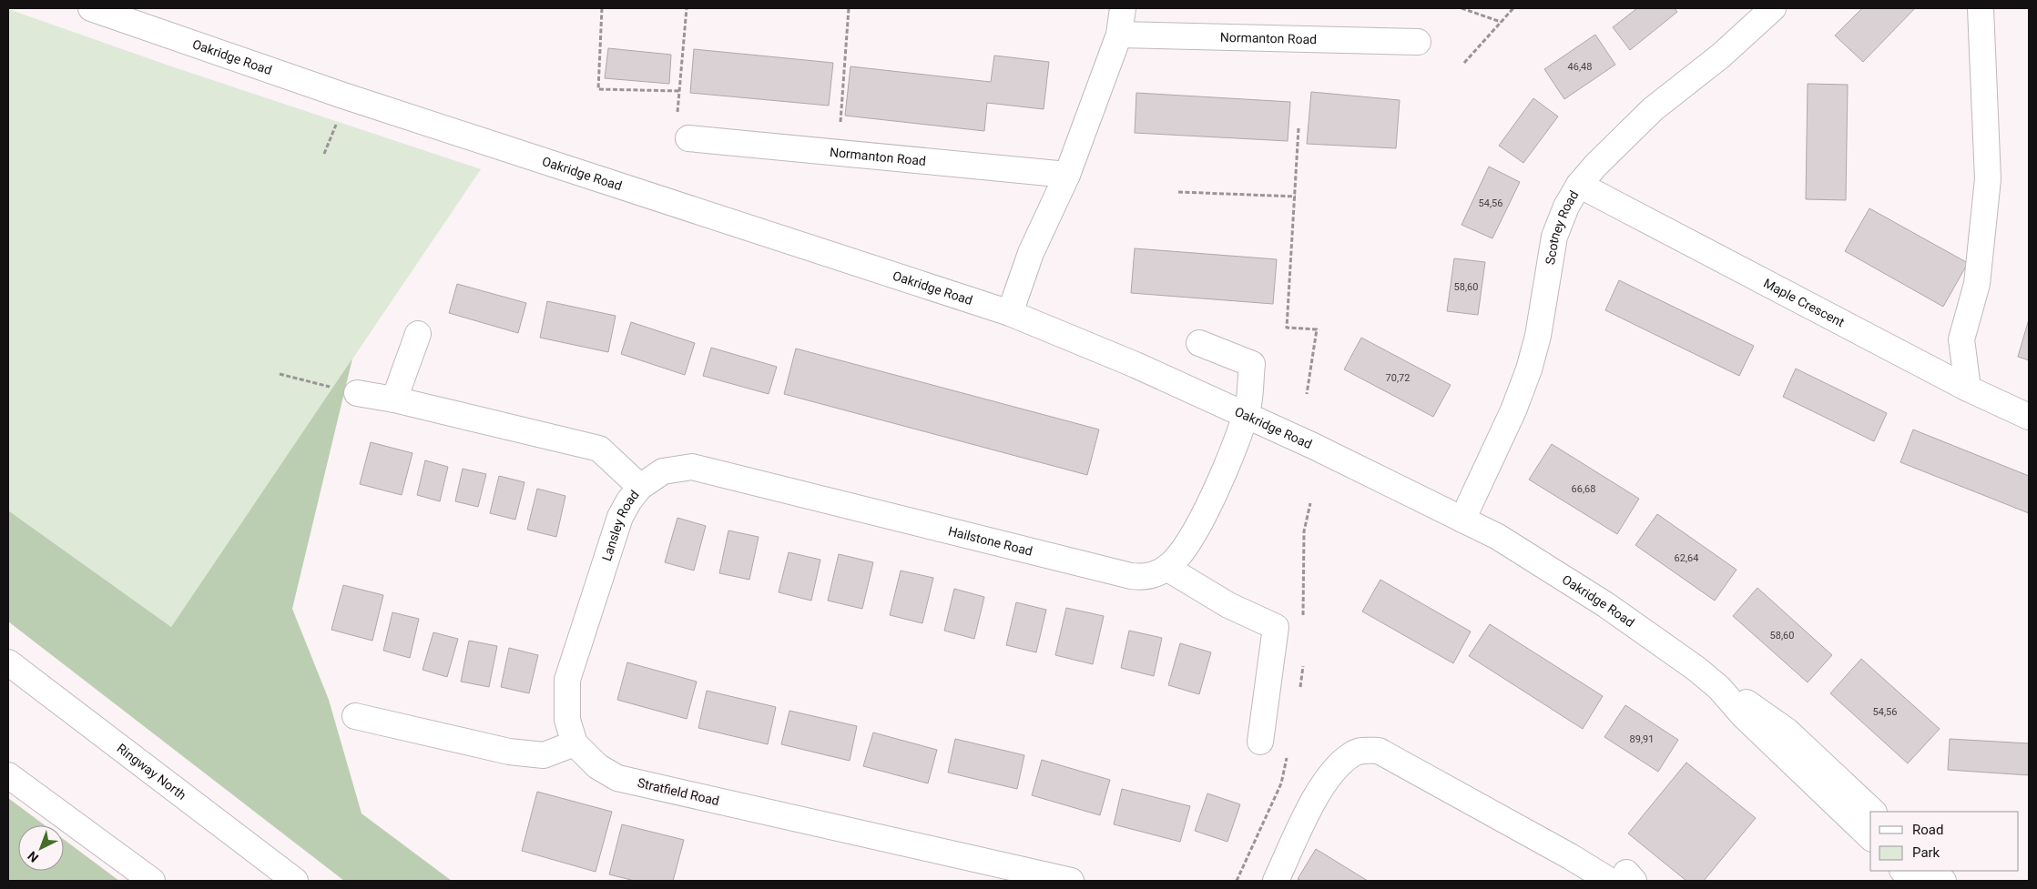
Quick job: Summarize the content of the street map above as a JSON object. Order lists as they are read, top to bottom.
{
  "streets": {
    "main road": [
      "Normanton Road",
      "Oakridge Road",
      "Scotney Road",
      "Maple Crescent",
      "Lansley Road",
      "Hailstone Road",
      "Ringway North",
      "Stratfield Road"
    ]
  },
  "crossings": [
    ["Oakridge Road", "Scotney Road"],
    ["Oakridge Road", "Hailstone Road"],
    ["Scotney Road", "Maple Crescent"],
    ["Lansley Road", "Hailstone Road"],
    ["Lansley Road", "Stratfield Road"]
  ],
  "house_numbers": [
    "46,48",
    "54,56",
    "58,60",
    "70,72",
    "66,68",
    "62,64",
    "58,60",
    "54,56",
    "89,91"
  ],
  "legend": ["Road", "Park"],
  "north": "bottom left"
}
